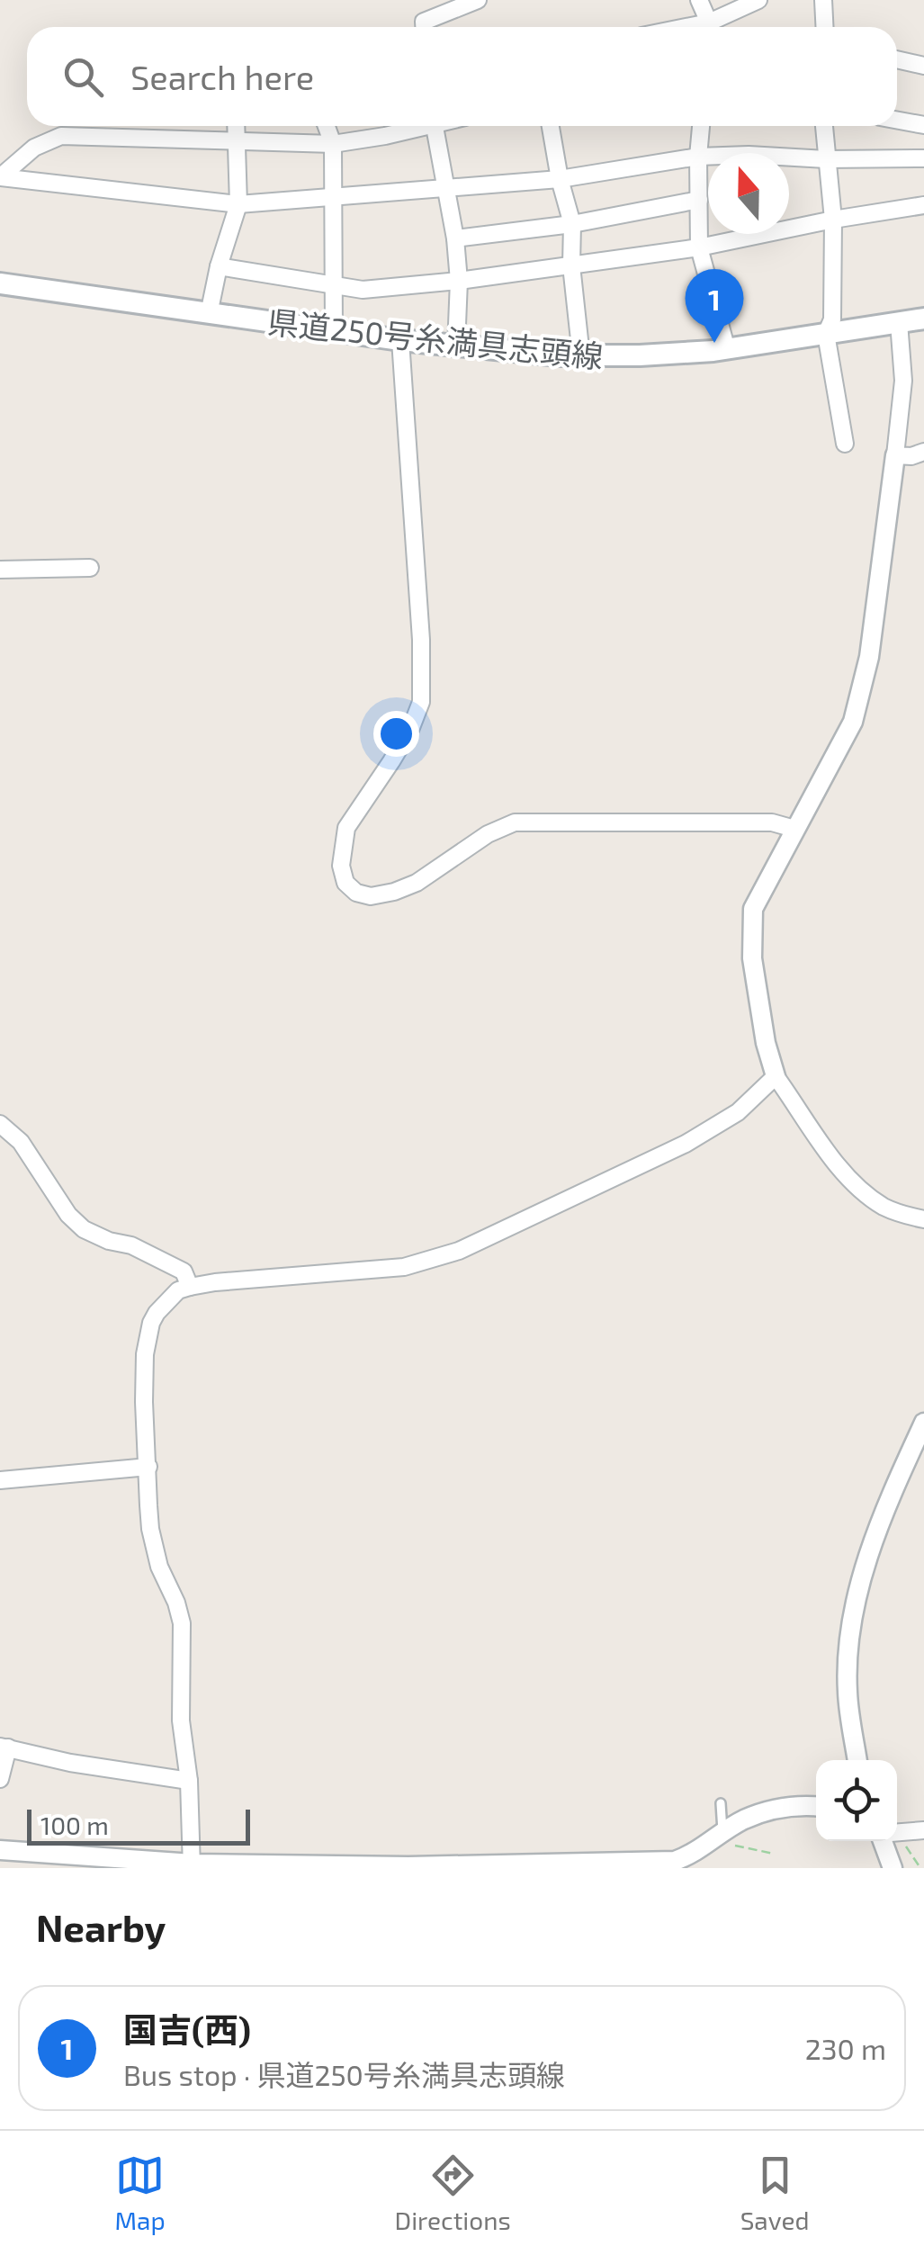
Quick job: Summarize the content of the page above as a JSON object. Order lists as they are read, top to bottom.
{
  "streets": {
    "main road": ["県道250号糸満具志頭線"]
  },
  "scale_bar": "100 m",
  "north": "top",
  "page": {
    "search": "Search here",
    "pins": "1",
    "scale": "100 m",
    "heading": "Nearby",
    "list": [
      {
        "mark": "1",
        "name": "国吉(西)",
        "note": "Bus stop · 県道250号糸満具志頭線",
        "value": "230 m"
      }
    ],
    "nav": ["Map", "Directions", "Saved"]
  }
}
